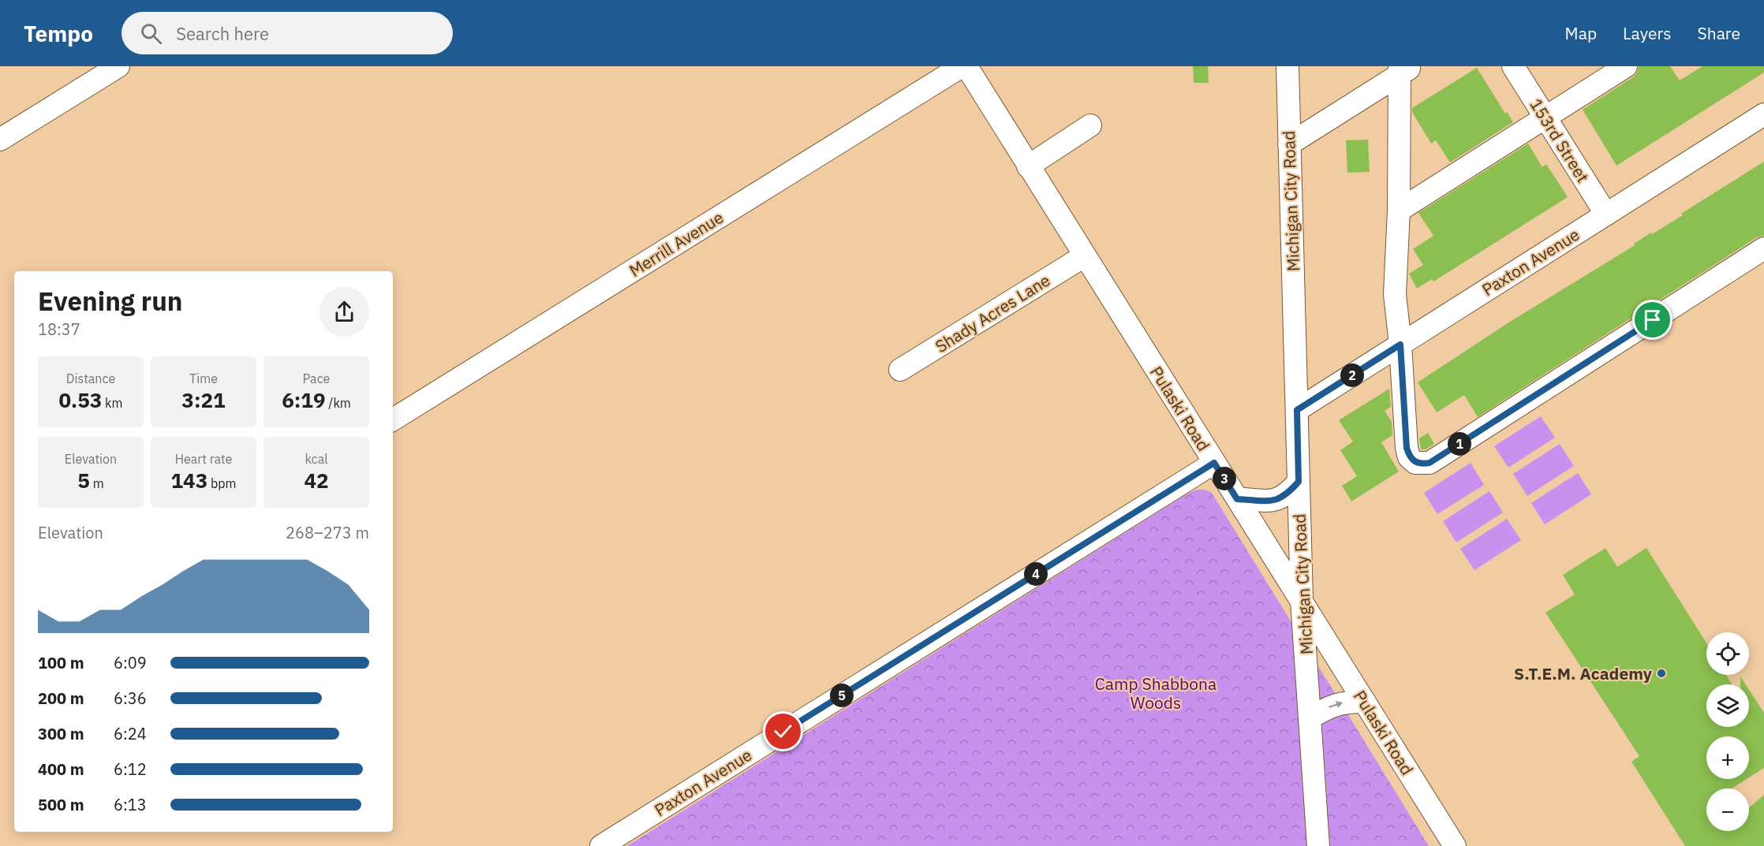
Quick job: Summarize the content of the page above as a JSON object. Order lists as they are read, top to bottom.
{
  "streets": {
    "street": [
      "153rd Street",
      "Michigan City Road",
      "Merrill Avenue",
      "Paxton Avenue",
      "Shady Acres Lane",
      "Pulaski Road"
    ]
  },
  "crossings": [
    ["153rd Street", "Paxton Avenue"],
    ["Michigan City Road", "Paxton Avenue"],
    ["Michigan City Road", "Pulaski Road"],
    ["Paxton Avenue", "Pulaski Road"],
    ["Shady Acres Lane", "Pulaski Road"]
  ],
  "parks": ["Camp Shabbona Woods"],
  "places": ["S.T.E.M. Academy"],
  "page": {
    "header": "Tempo",
    "search": "Search here",
    "nav": ["Map", "Layers", "Share"],
    "heading": ["Evening run", "18:37"],
    "stats": [
      ["Distance", "0.53 km"],
      ["Time", "3:21"],
      ["Pace", "6:19 /km"],
      ["Elevation", "5 m"],
      ["Heart rate", "143 bpm"],
      ["kcal", "42"]
    ],
    "pins": [
      "2",
      "1",
      "3",
      "4",
      "5"
    ],
    "chart": ["Elevation", "268–273 m"],
    "map_buttons": ["+", "−"],
    "list": [
      {
        "name": "100 m",
        "note": "6:09"
      },
      {
        "name": "200 m",
        "note": "6:36"
      },
      {
        "name": "300 m",
        "note": "6:24"
      },
      {
        "name": "400 m",
        "note": "6:12"
      },
      {
        "name": "500 m",
        "note": "6:13"
      }
    ]
  }
}
